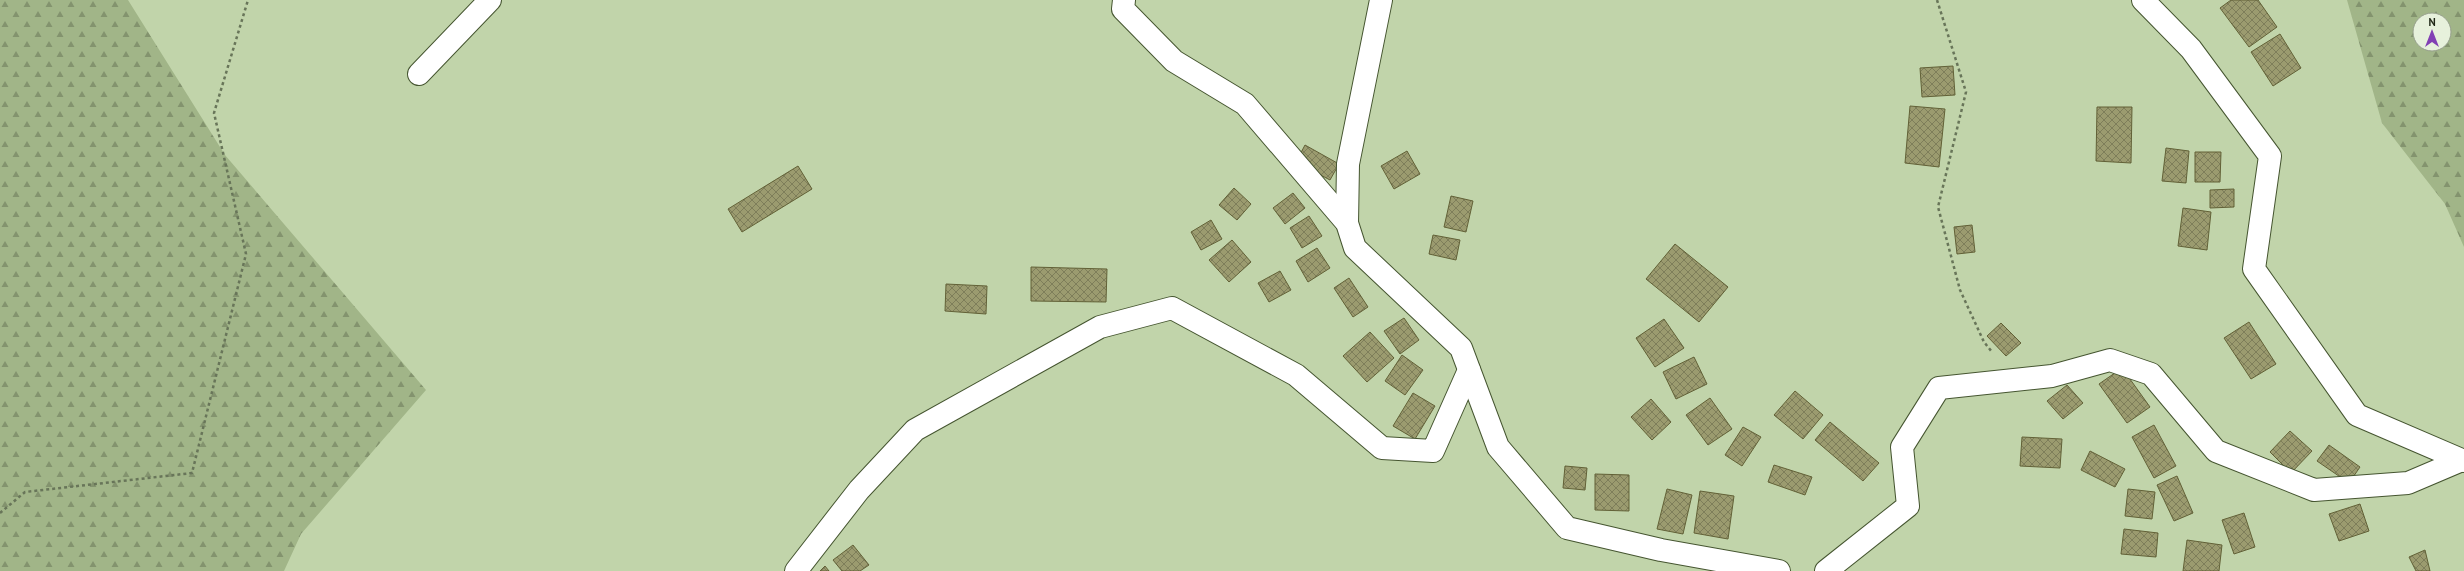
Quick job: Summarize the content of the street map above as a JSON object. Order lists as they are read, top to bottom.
{
  "north": "top"
}
